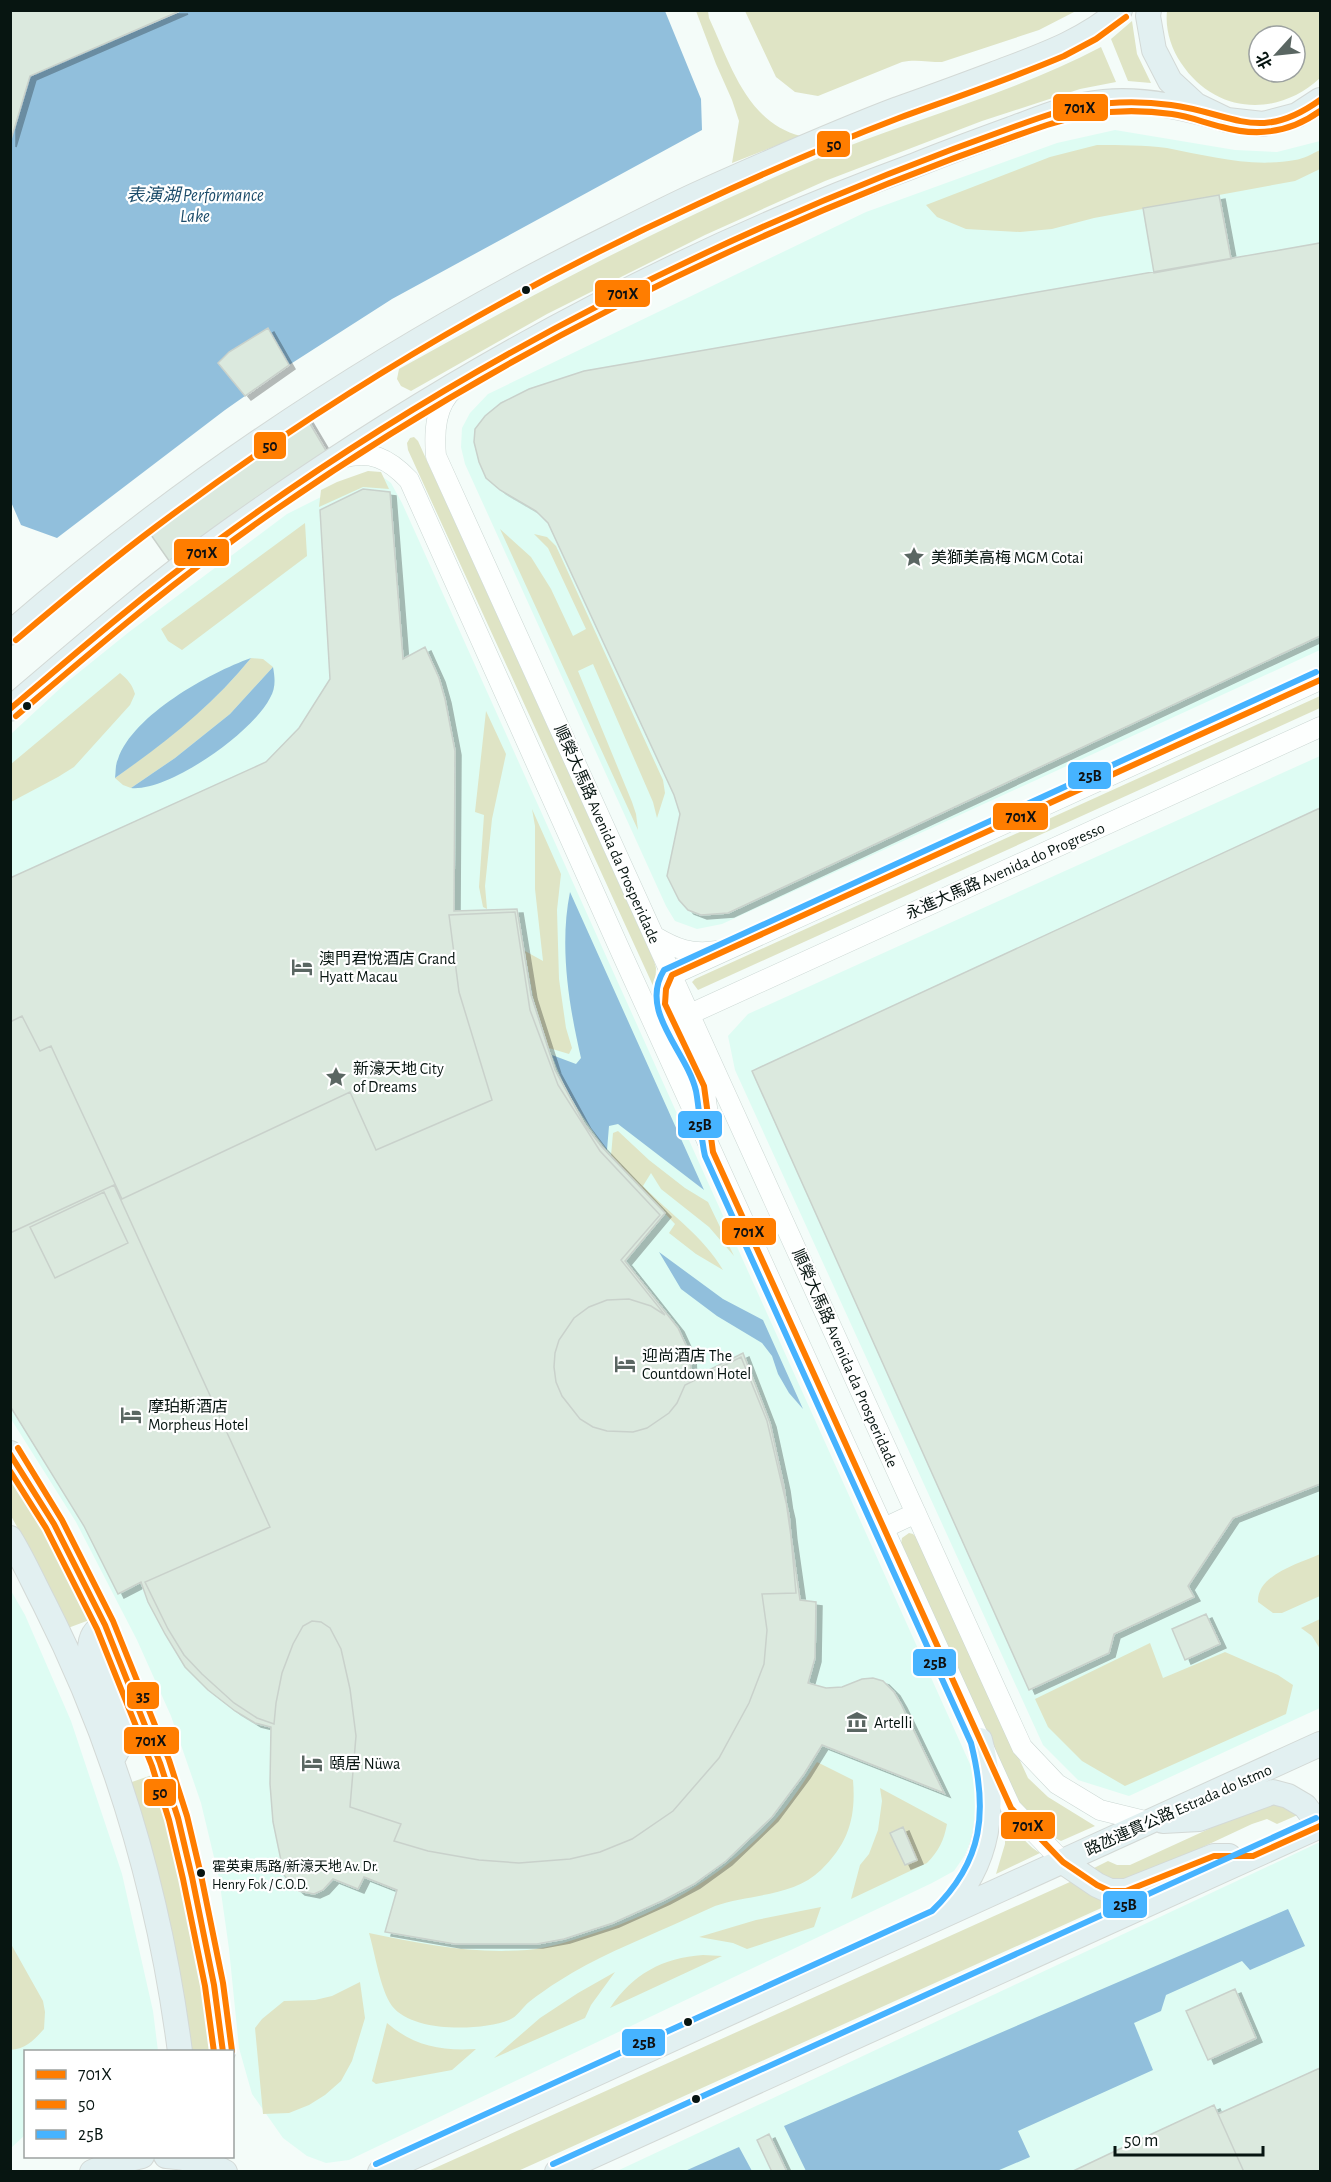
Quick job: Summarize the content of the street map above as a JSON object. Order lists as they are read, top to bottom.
{
  "streets": {
    "main road": ["路氹連貫公路 Estrada do Istmo"],
    "street": ["順榮大馬路 Avenida da Prosperidade", "永進大馬路 Avenida do Progresso"]
  },
  "crossings": [
    ["順榮大馬路 Avenida da Prosperidade", "永進大馬路 Avenida do Progresso"],
    ["順榮大馬路 Avenida da Prosperidade", "路氹連貫公路 Estrada do Istmo"]
  ],
  "water": ["表演湖 Performance Lake"],
  "places": {
    "place": ["美獅美高梅 MGM Cotai", "新濠天地 City of Dreams"],
    "hotel": [
      "澳門君悅酒店 Grand Hyatt Macau",
      "迎尚酒店 The Countdown Hotel",
      "摩珀斯酒店 Morpheus Hotel",
      "頤居 Nüwa"
    ],
    "museum": ["Artelli"],
    "other": ["霍英東馬路/新濠天地 Av. Dr. Henry Fok / C.O.D."]
  },
  "lines": [
    "transit line 50",
    "transit line 701X",
    "transit line 25B",
    "transit line 35"
  ],
  "legend": ["701X", "50", "25B"],
  "scale_bar": "50 m",
  "north": "bottom left"
}
